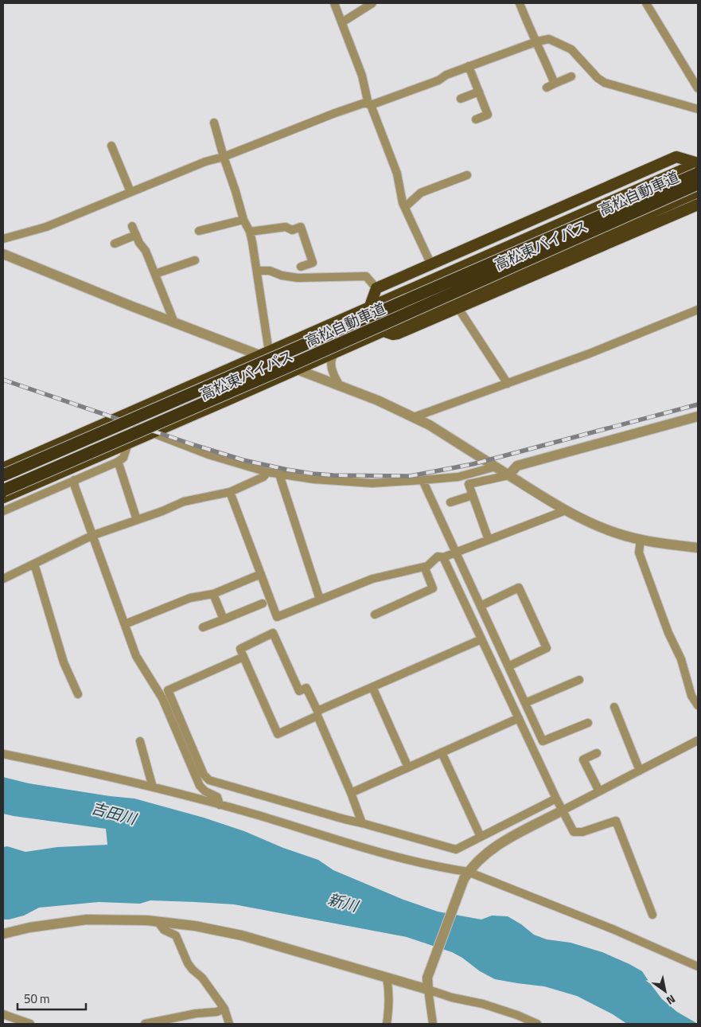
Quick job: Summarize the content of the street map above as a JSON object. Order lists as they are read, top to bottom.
{
  "streets": {
    "highway": ["高松自動車道", "高松東バイパス"]
  },
  "water": ["吉田川", "新川"],
  "scale_bar": "50 m",
  "north": "bottom right"
}
